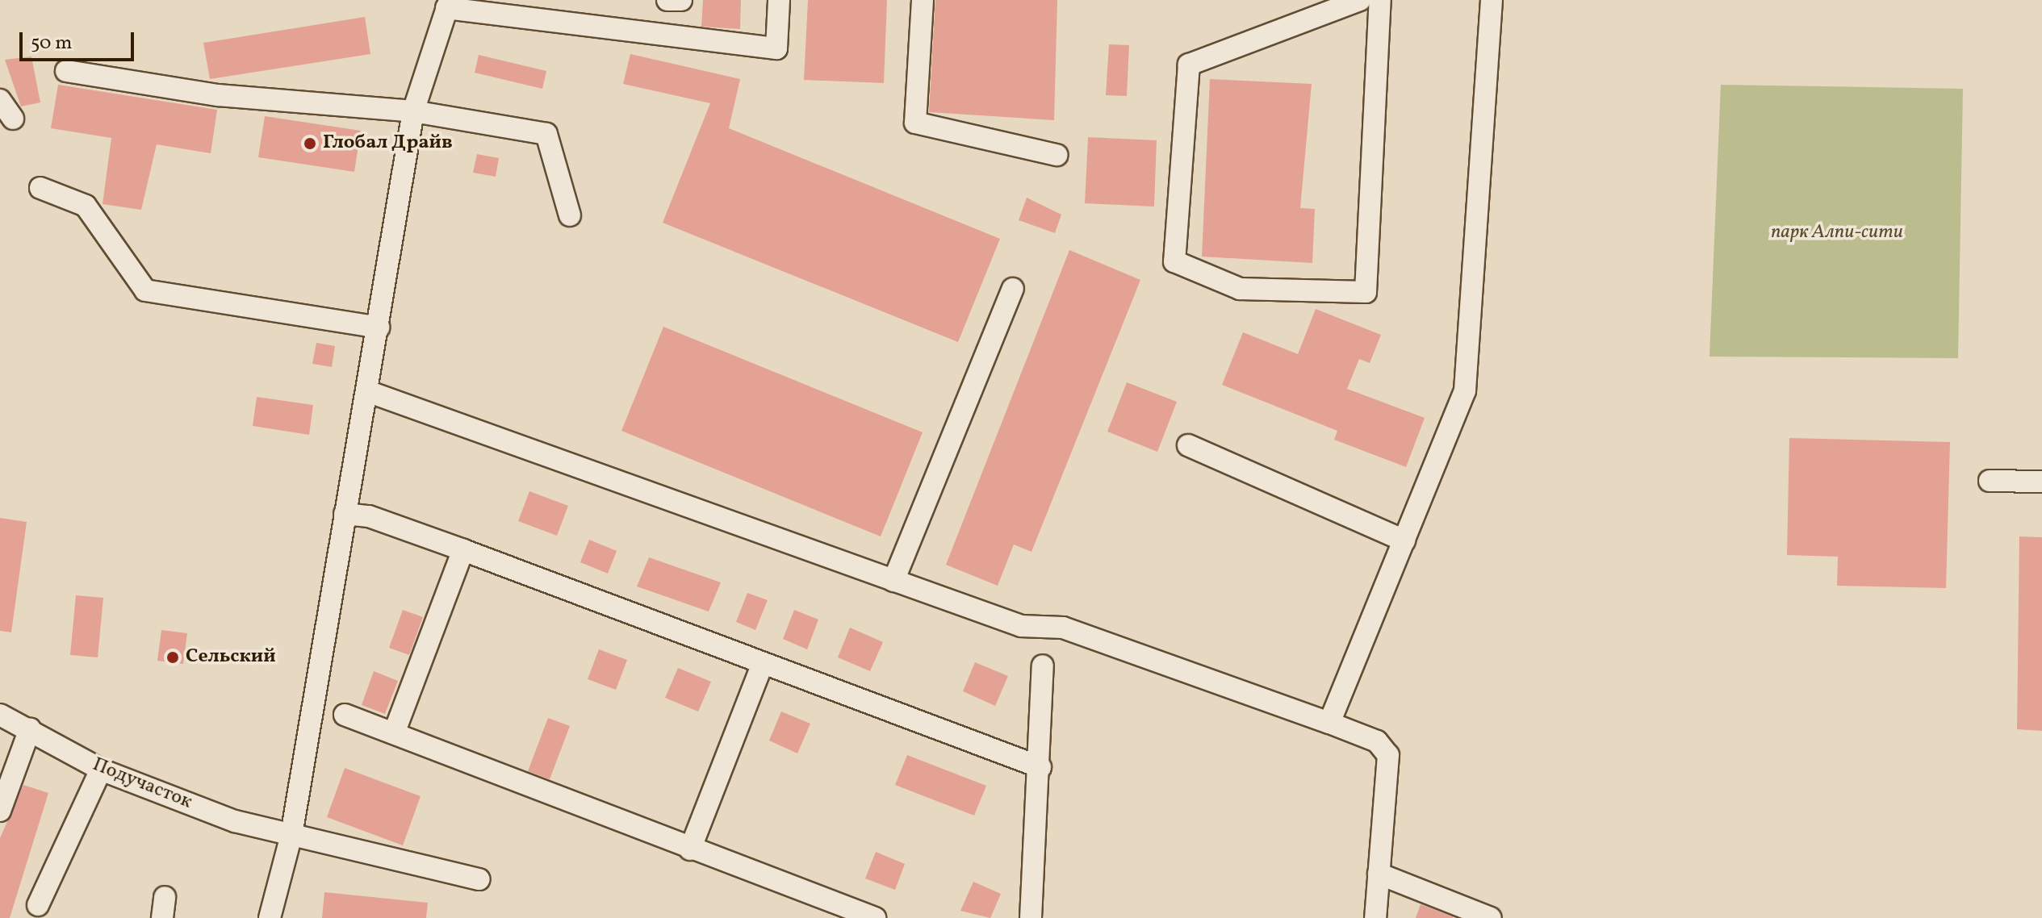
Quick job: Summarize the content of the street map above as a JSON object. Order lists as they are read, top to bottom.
{
  "streets": {
    "street": ["Подучасток"]
  },
  "parks": ["парк Алпи-сити"],
  "places": ["Глобал Драйв", "Сельский"],
  "scale_bar": "50 m"
}
